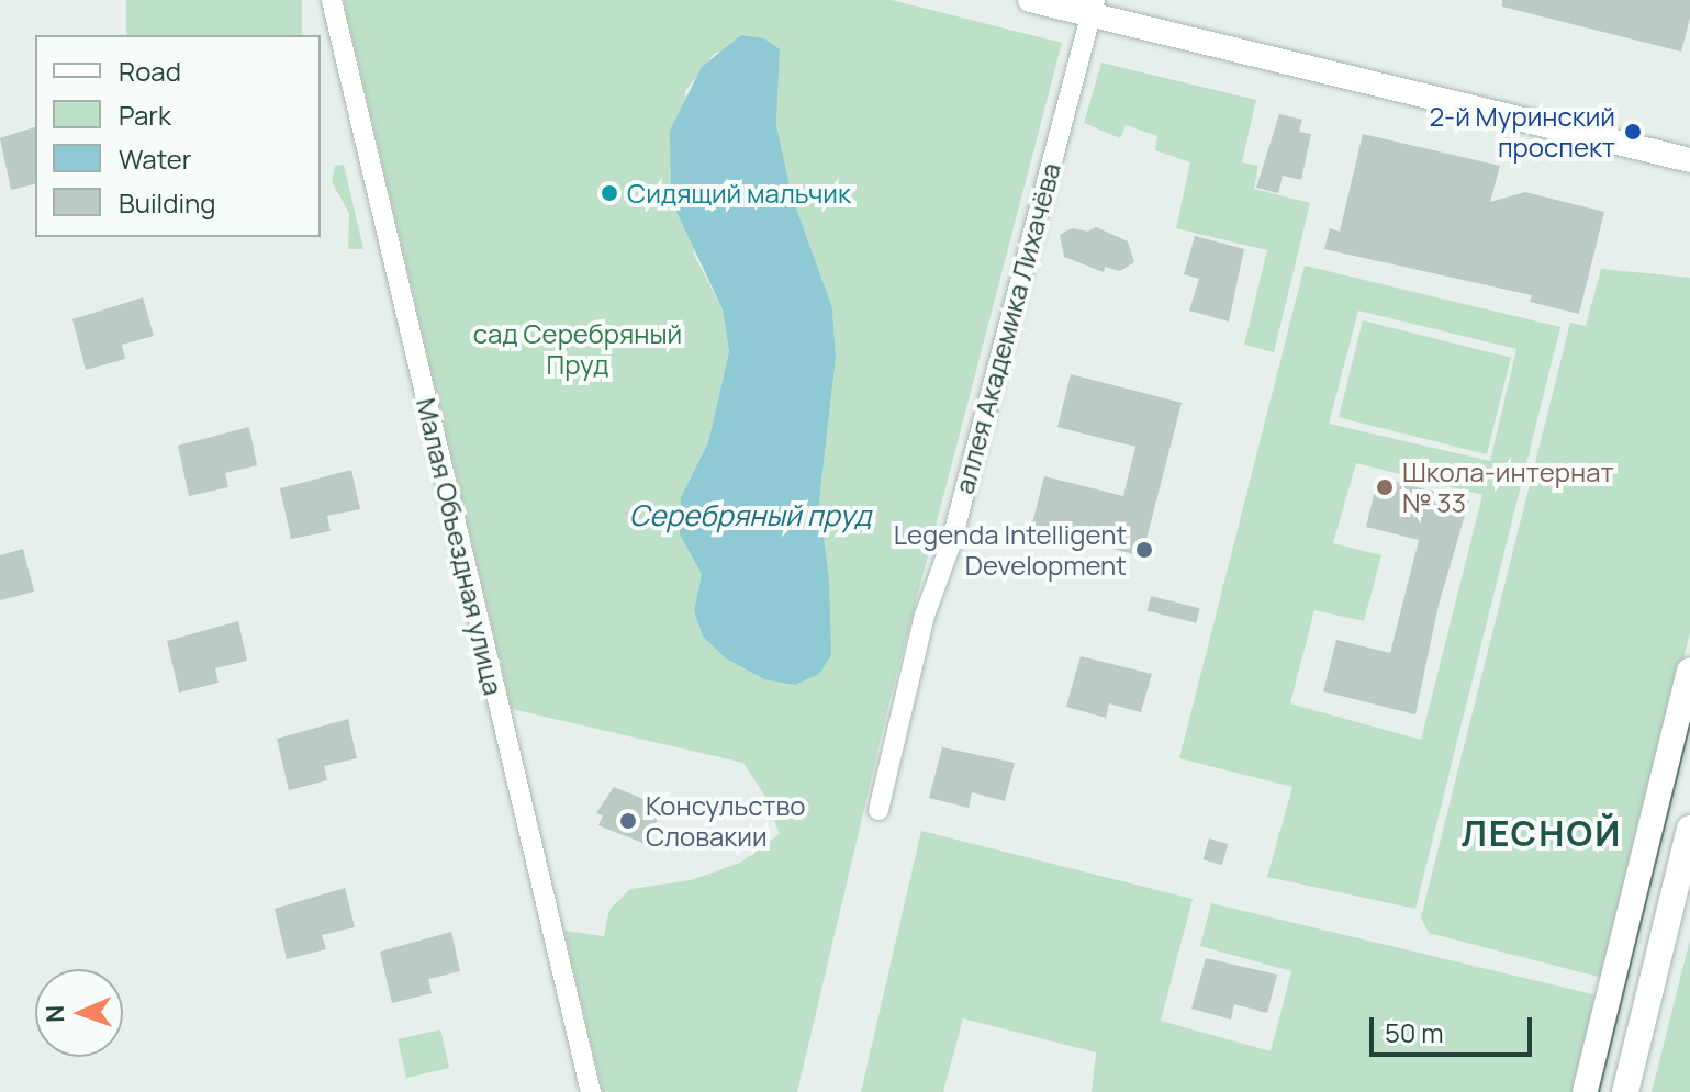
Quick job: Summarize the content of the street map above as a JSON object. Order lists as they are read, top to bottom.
{
  "streets": {
    "street": ["аллея Академика Лихачёва", "Малая Объездная улица"]
  },
  "districts": ["ЛЕСНОЙ"],
  "water": ["Серебряный пруд"],
  "parks": ["сад Серебряный Пруд"],
  "places": [
    "2-й Муринский проспект",
    "Сидящий мальчик",
    "Школа-интернат № 33",
    "Legenda Intelligent Development",
    "Консульство Словакии"
  ],
  "legend": [
    "Road",
    "Park",
    "Water",
    "Building"
  ],
  "scale_bar": "50 m",
  "north": "left"
}
